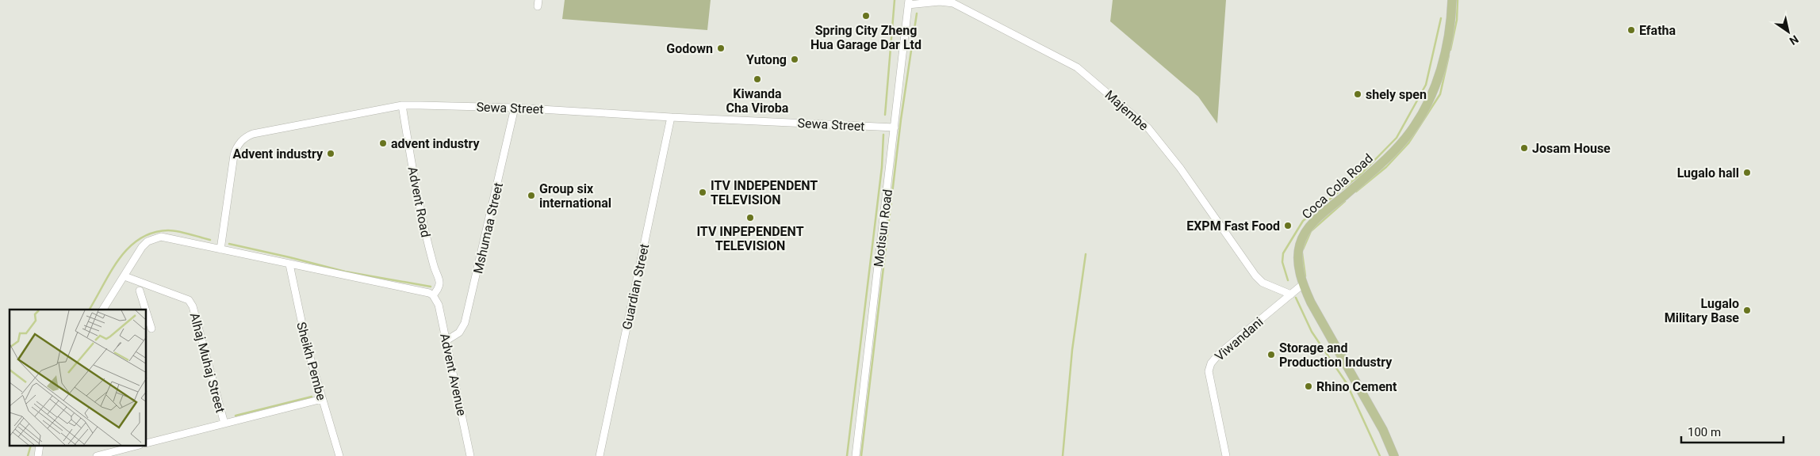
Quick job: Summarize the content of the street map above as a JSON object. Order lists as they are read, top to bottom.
{
  "streets": {
    "main road": ["Coca Cola Road"],
    "street": [
      "Sewa Street",
      "Majembe",
      "Advent Road",
      "Mshumaa Street",
      "Motisun Road",
      "Guardian Street",
      "Viwandani",
      "Sheikh Pembe",
      "Alhaj Muhaj Street",
      "Advent Avenue"
    ]
  },
  "crossings": [
    ["Sewa Street", "Advent Road"],
    ["Sewa Street", "Mshumaa Street"],
    ["Sewa Street", "Motisun Road"],
    ["Sewa Street", "Guardian Street"],
    ["Majembe", "Motisun Road"],
    ["Majembe", "Viwandani"],
    ["Coca Cola Road", "Viwandani"],
    ["Advent Road", "Advent Avenue"],
    ["Mshumaa Street", "Advent Avenue"]
  ],
  "places": [
    "Spring City Zheng Hua Garage Dar Ltd",
    "Efatha",
    "Godown",
    "Yutong",
    "Kiwanda Cha Viroba",
    "shely spen",
    "advent industry",
    "Josam House",
    "Advent industry",
    "Lugalo hall",
    "ITV INDEPENDENT TELEVISION",
    "Group six international",
    "ITV INPEPENDENT TELEVISION",
    "EXPM Fast Food",
    "Lugalo Military Base",
    "Storage and Production Industry",
    "Rhino Cement"
  ],
  "scale_bar": "100 m",
  "north": "bottom right"
}
